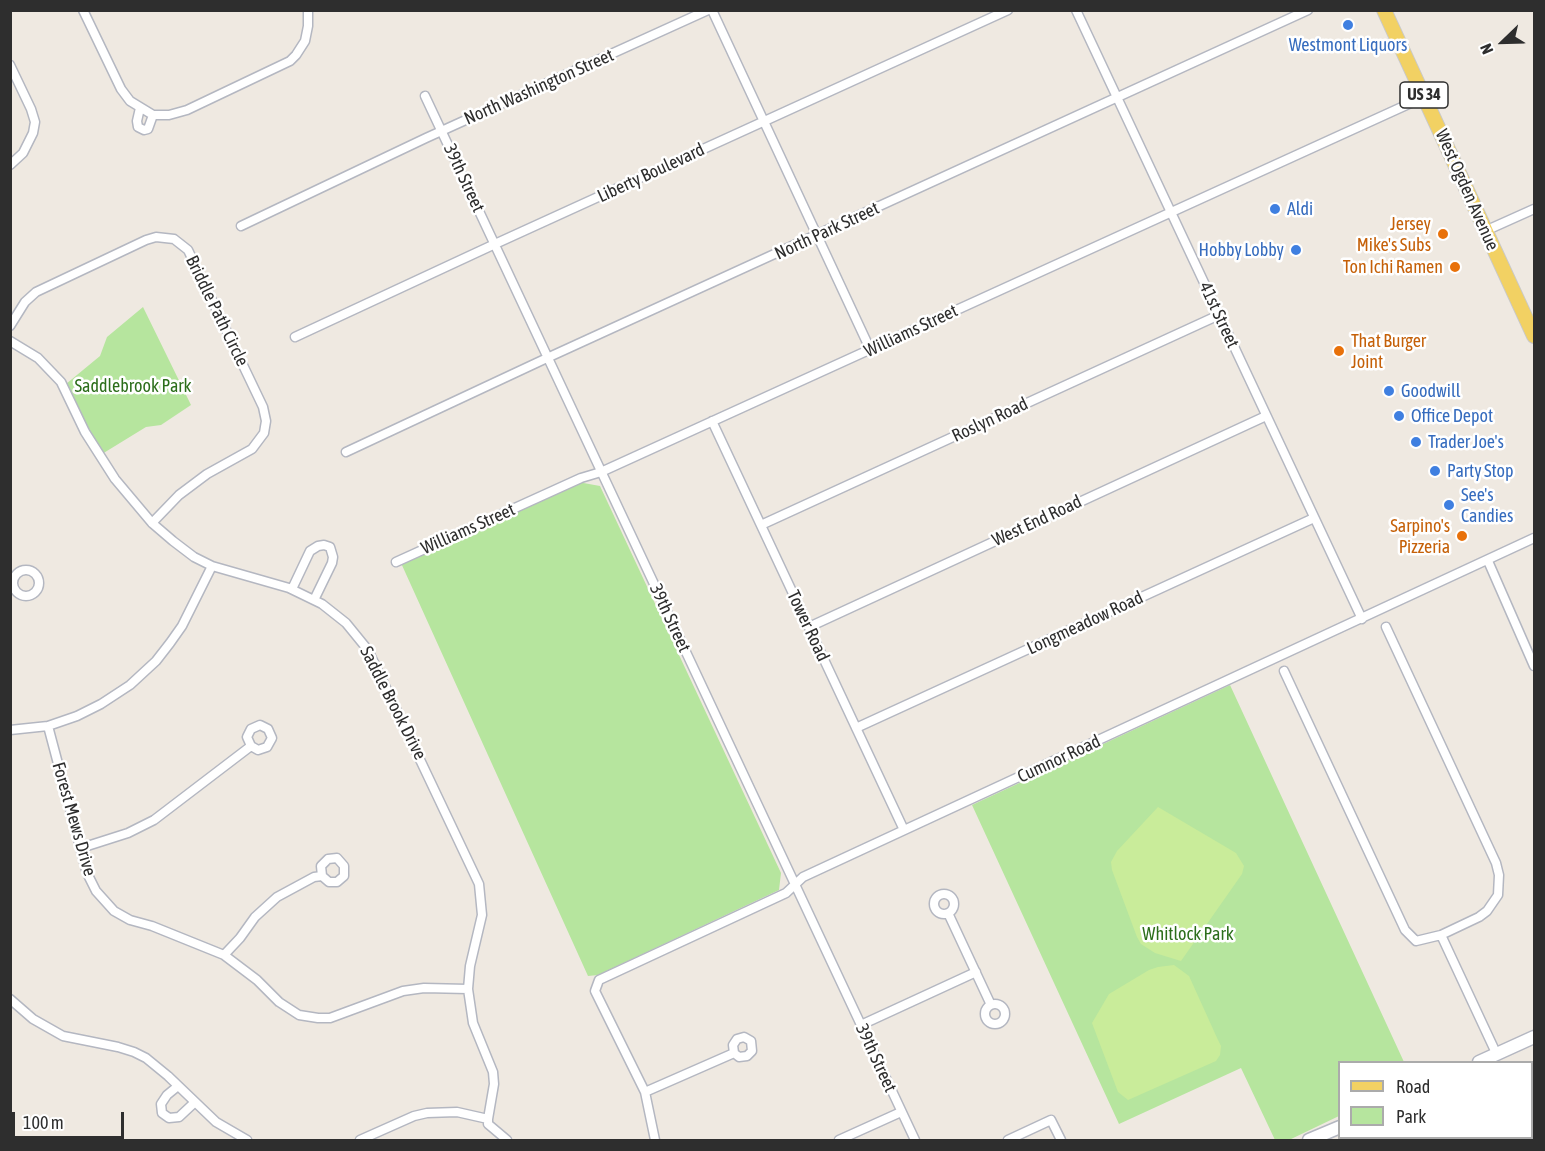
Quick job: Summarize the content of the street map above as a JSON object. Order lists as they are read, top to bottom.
{
  "streets": {
    "main road": ["US 34", "West Ogden Avenue"],
    "street": [
      "North Washington Street",
      "Liberty Boulevard",
      "39th Street",
      "North Park Street",
      "Briddle Path Circle",
      "41st Street",
      "Williams Street",
      "Roslyn Road",
      "West End Road",
      "Longmeadow Road",
      "Tower Road",
      "Saddle Brook Drive",
      "Cumnor Road",
      "Forest Mews Drive"
    ]
  },
  "crossings": [
    ["North Washington Street", "39th Street"],
    ["Liberty Boulevard", "39th Street"],
    ["39th Street", "North Park Street"],
    ["39th Street", "Williams Street"],
    ["39th Street", "Cumnor Road"],
    ["West Ogden Avenue", "Williams Street"],
    ["North Park Street", "41st Street"],
    ["Briddle Path Circle", "Saddle Brook Drive"],
    ["41st Street", "Williams Street"],
    ["41st Street", "Roslyn Road"],
    ["41st Street", "West End Road"],
    ["41st Street", "Longmeadow Road"],
    ["41st Street", "Cumnor Road"],
    ["Williams Street", "Tower Road"],
    ["Roslyn Road", "Tower Road"],
    ["West End Road", "Tower Road"],
    ["Longmeadow Road", "Tower Road"],
    ["Tower Road", "Cumnor Road"],
    ["Saddle Brook Drive", "Forest Mews Drive"]
  ],
  "parks": ["Saddlebrook Park", "Whitlock Park"],
  "places": [
    "Westmont Liquors",
    "Aldi",
    "Jersey Mike's Subs",
    "Hobby Lobby",
    "Ton Ichi Ramen",
    "That Burger Joint",
    "Goodwill",
    "Office Depot",
    "Trader Joe's",
    "Party Stop",
    "See's Candies",
    "Sarpino's Pizzeria"
  ],
  "legend": ["Road", "Park"],
  "scale_bar": "100 m",
  "north": "bottom left"
}
